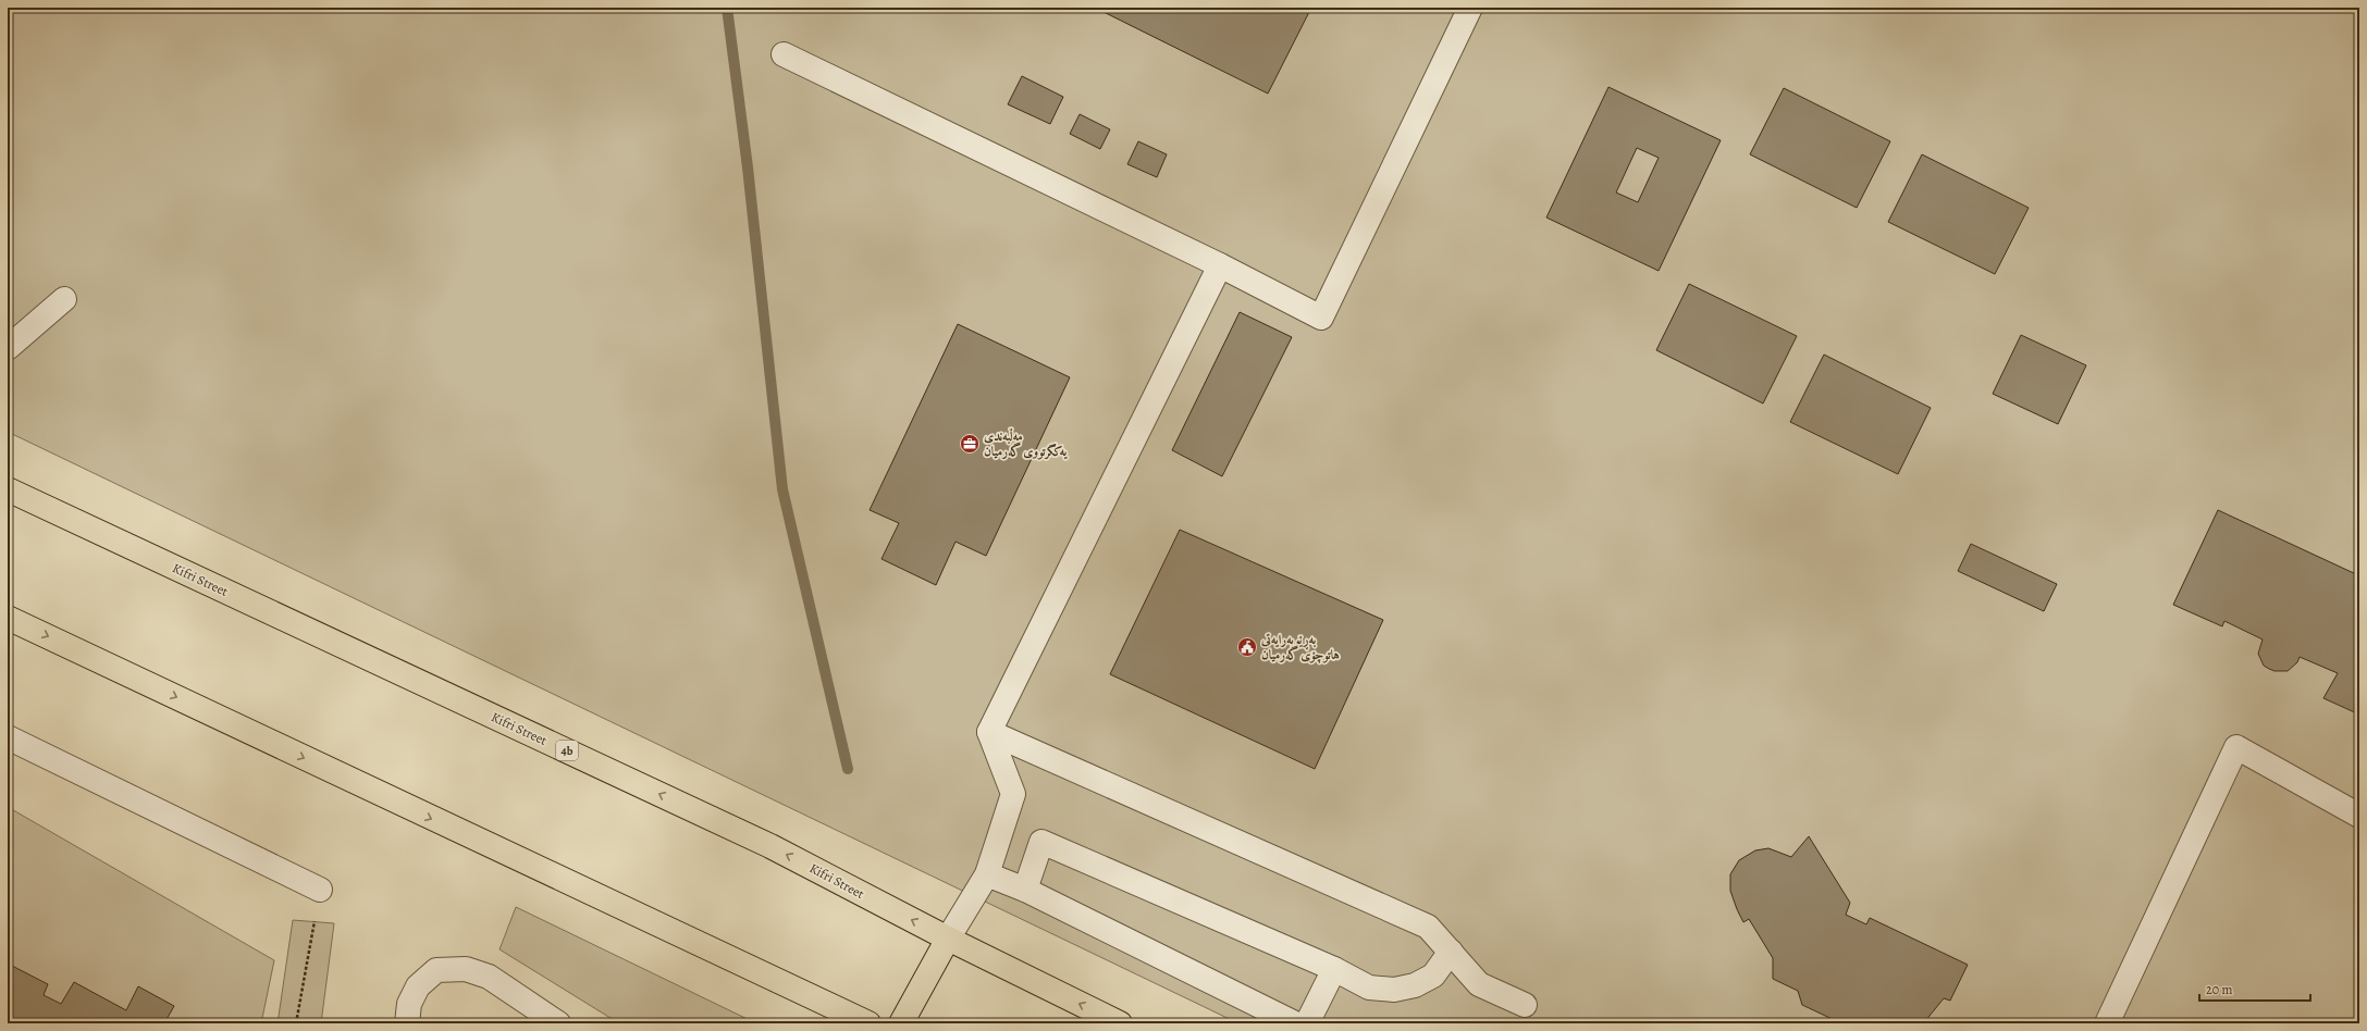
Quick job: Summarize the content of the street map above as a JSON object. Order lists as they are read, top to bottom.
{
  "streets": {
    "highway": ["Kifri Street", "4b"]
  },
  "places": {
    "office": ["مەڵبەندی یەکگرتووی گەرمیان"],
    "public building": ["بەڕێوبەرایەتی هاتوچۆی گەرمیان"]
  },
  "scale_bar": "20 m"
}
